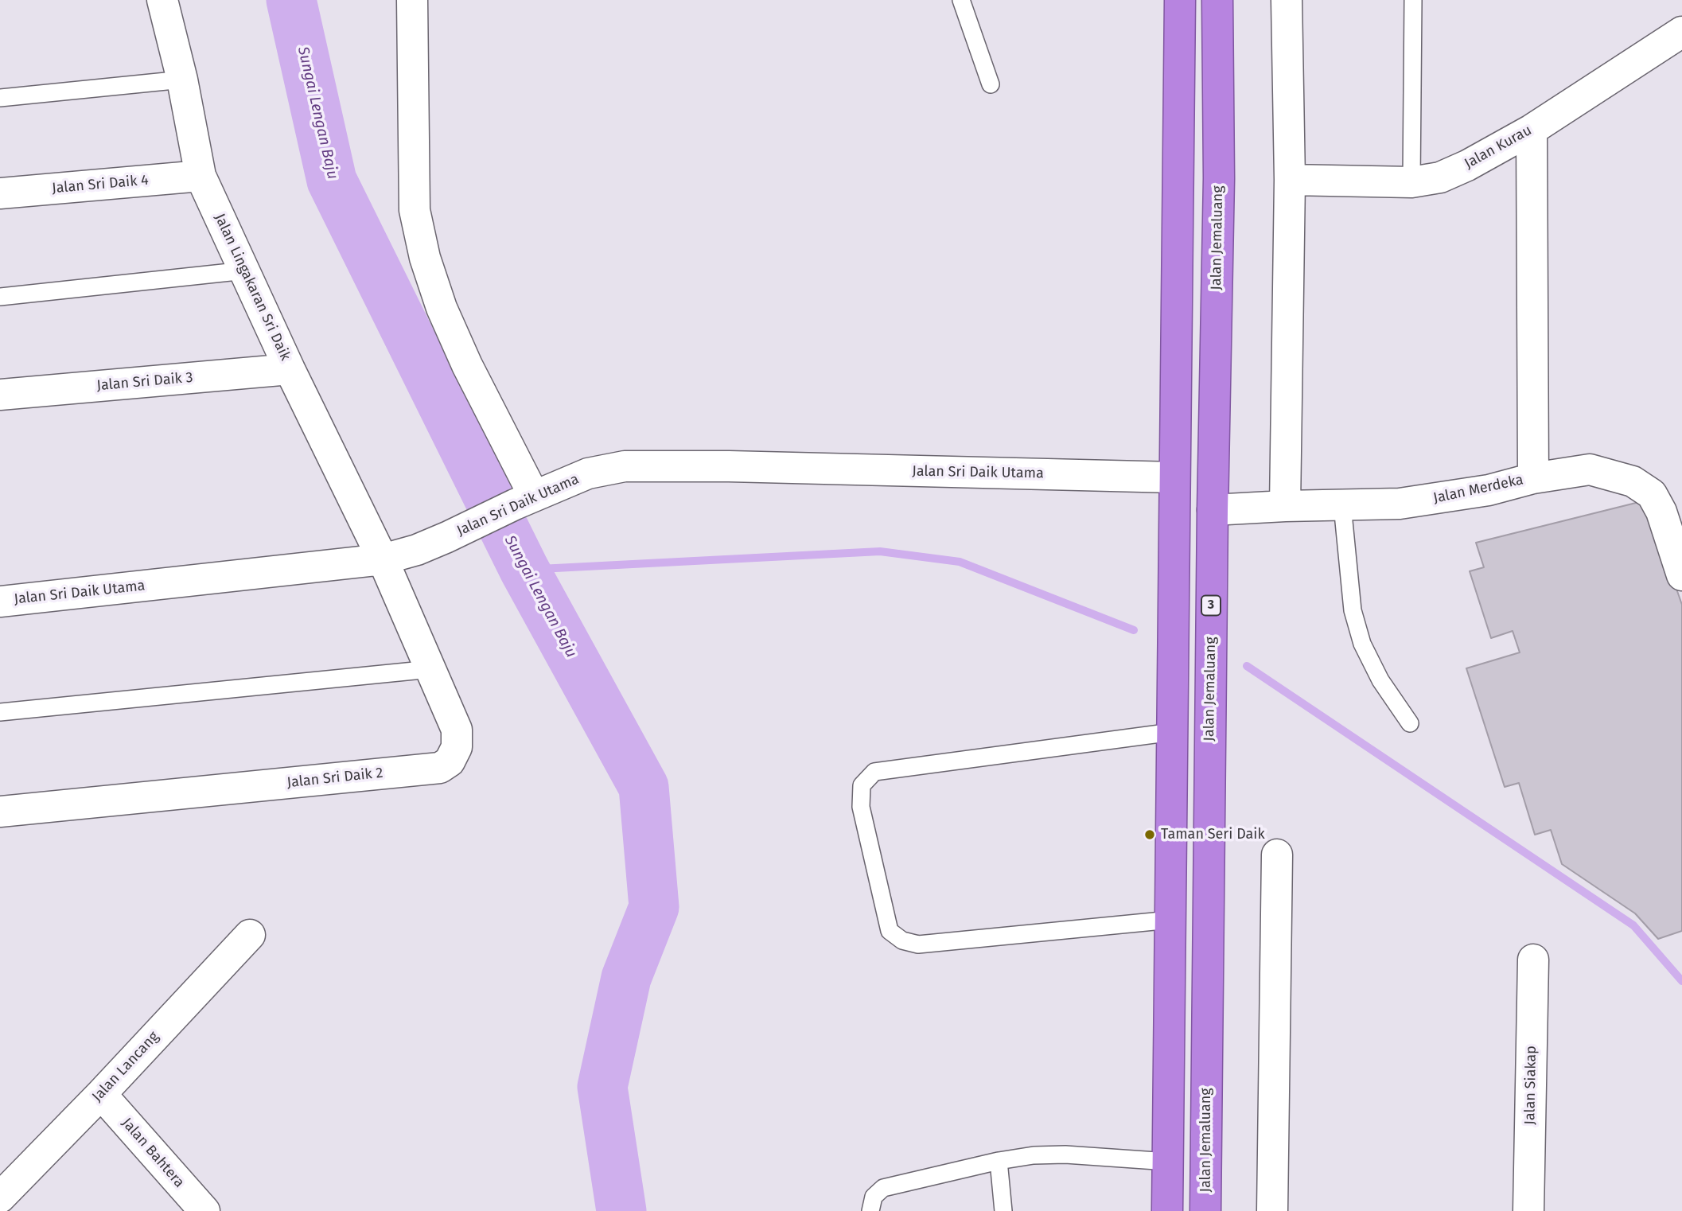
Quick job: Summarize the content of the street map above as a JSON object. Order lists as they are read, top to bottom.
{
  "streets": {
    "highway": ["Jalan Jemaluang", "3"],
    "street": [
      "Jalan Kurau",
      "Jalan Sri Daik 4",
      "Jalan Lingakaran Sri Daik",
      "Jalan Sri Daik 3",
      "Jalan Sri Daik Utama",
      "Jalan Merdeka",
      "Jalan Sri Daik 2",
      "Jalan Lancang",
      "Jalan Siakap",
      "Jalan Bahtera"
    ]
  },
  "crossings": [
    ["Jalan Sri Daik 4", "Jalan Lingakaran Sri Daik"],
    ["Jalan Jemaluang", "Jalan Merdeka"],
    ["Jalan Lingakaran Sri Daik", "Jalan Sri Daik 3"],
    ["Jalan Lingakaran Sri Daik", "Jalan Sri Daik Utama"],
    ["Jalan Lingakaran Sri Daik", "Jalan Sri Daik 2"],
    ["Jalan Sri Daik Utama", "Jalan Sri Daik 2"],
    ["Jalan Lancang", "Jalan Bahtera"]
  ],
  "water": ["Sungai Lengan Baju"],
  "places": ["Taman Seri Daik"]
}
